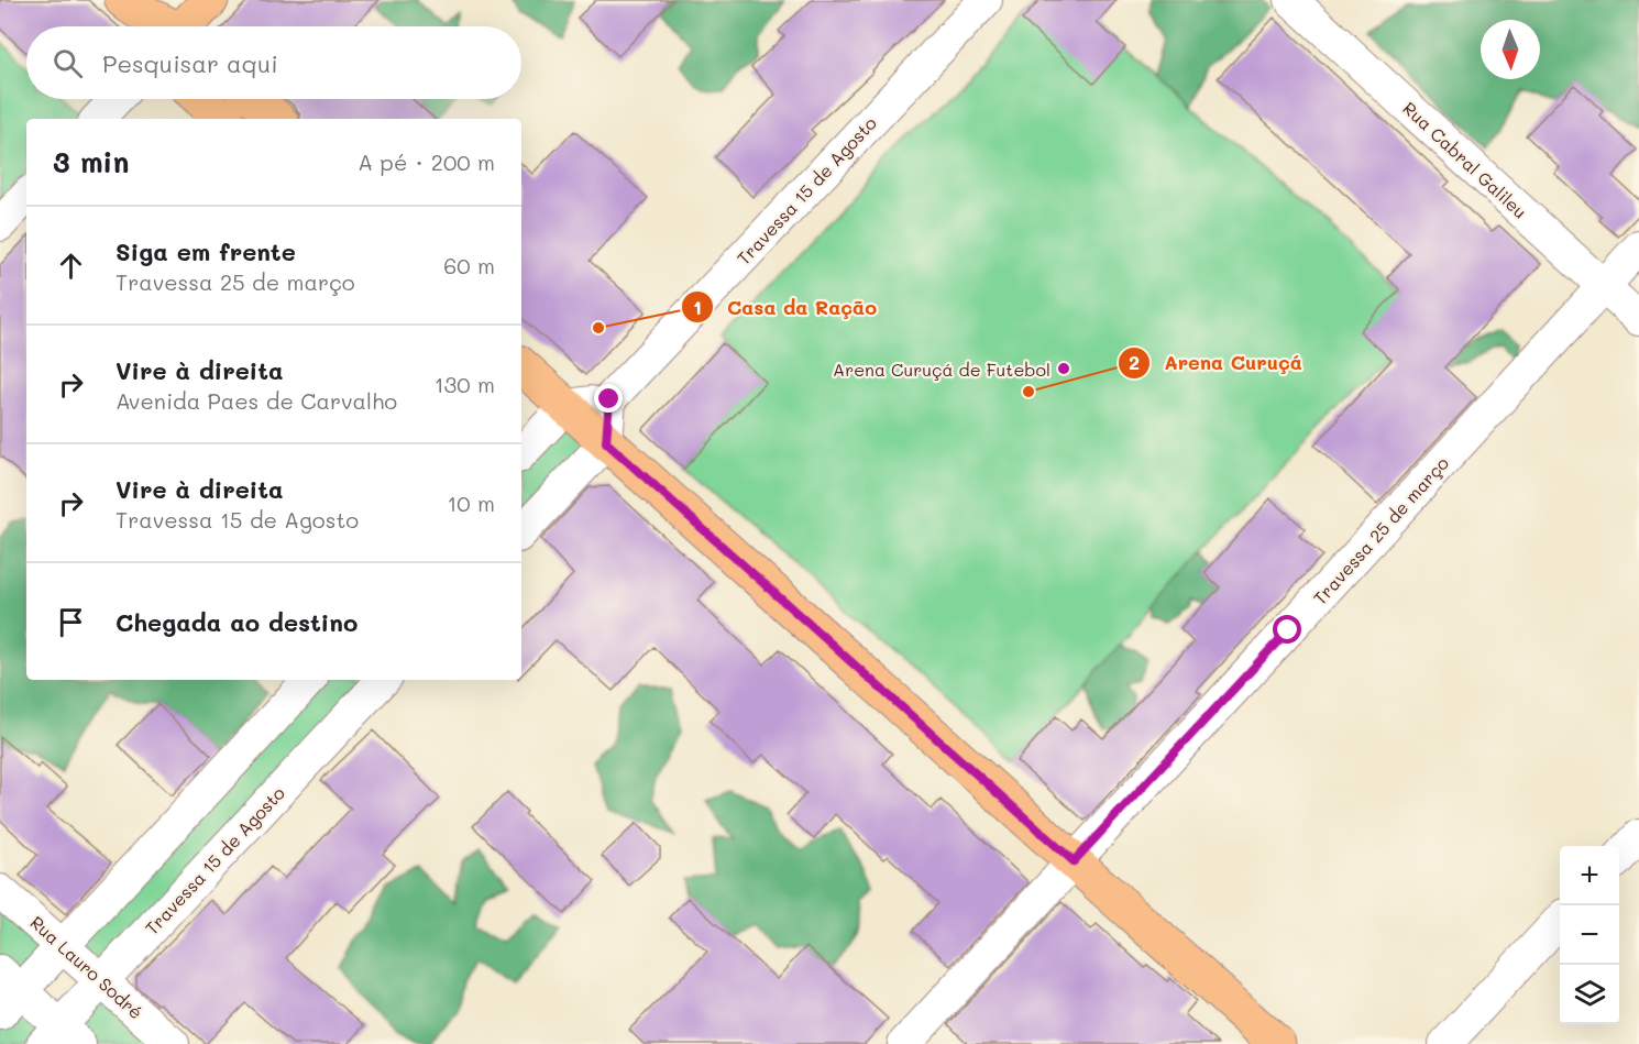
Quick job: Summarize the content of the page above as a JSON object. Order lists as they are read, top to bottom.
{
  "streets": {
    "street": [
      "Rua Cabral Galileu",
      "Travessa 15 de Agosto",
      "Travessa 25 de março",
      "Rua Lauro Sodré"
    ]
  },
  "crossings": [
    ["Rua Cabral Galileu", "Travessa 25 de março"],
    ["Travessa 15 de Agosto", "Rua Lauro Sodré"]
  ],
  "places": ["Casa da Ração", "Arena Curuçá de Futebol", "Arena Curuçá"],
  "north": "bottom",
  "page": {
    "search": "Pesquisar aqui",
    "heading": ["3 min", "A pé · 200 m"],
    "list": [
      ["Siga em frente", "Travessa 25 de março", "60 m"],
      ["Vire à direita", "Avenida Paes de Carvalho", "130 m"],
      ["Vire à direita", "Travessa 15 de Agosto", "10 m"],
      "Chegada ao destino"
    ],
    "map_buttons": ["+", "−"]
  }
}
